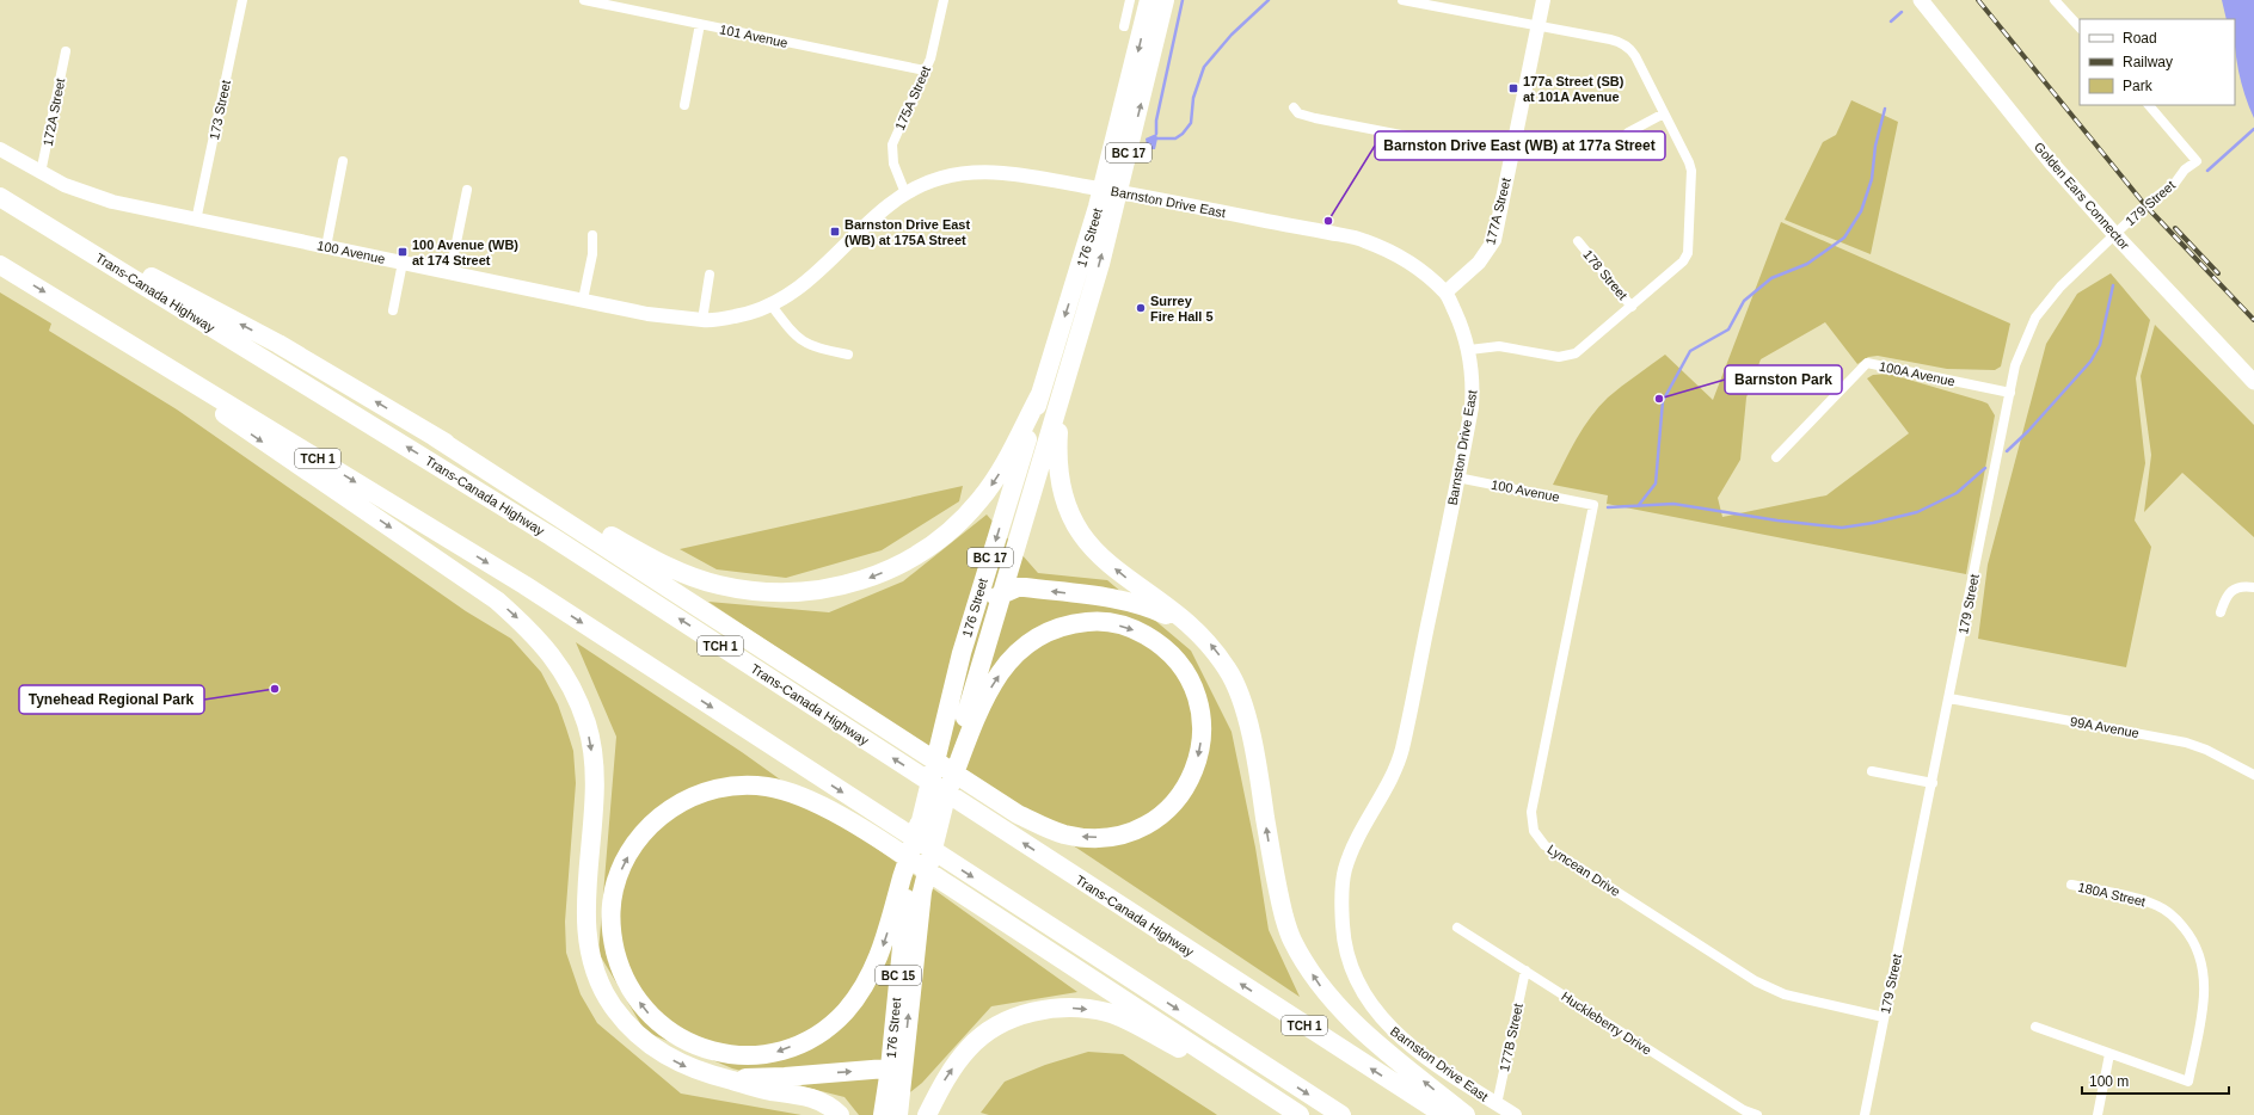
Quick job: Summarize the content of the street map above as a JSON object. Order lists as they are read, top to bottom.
{
  "streets": {
    "highway": [
      "BC 17",
      "176 Street",
      "Trans-Canada Highway",
      "TCH 1",
      "BC 15"
    ],
    "main road": ["Golden Ears Connector"],
    "street": [
      "101 Avenue",
      "175A Street",
      "173 Street",
      "172A Street",
      "Barnston Drive East",
      "179 Street",
      "177A Street",
      "100 Avenue",
      "178 Street",
      "100A Avenue",
      "99A Avenue",
      "Lyncean Drive",
      "180A Street",
      "Huckleberry Drive",
      "177B Street"
    ]
  },
  "crossings": [
    ["101 Avenue", "175A Street"],
    ["175A Street", "Barnston Drive East"],
    ["173 Street", "100 Avenue"],
    ["172A Street", "100 Avenue"],
    ["Golden Ears Connector", "179 Street"],
    ["Barnston Drive East", "177A Street"],
    ["Barnston Drive East", "100 Avenue"],
    ["Barnston Drive East", "177B Street"],
    ["179 Street", "100A Avenue"],
    ["179 Street", "99A Avenue"],
    ["179 Street", "Lyncean Drive"],
    ["100 Avenue", "Lyncean Drive"],
    ["Huckleberry Drive", "177B Street"]
  ],
  "places": {
    "transit": ["177a Street (SB) at 101A Avenue", "Barnston Drive East (WB) at 175A Street", "100 Avenue (WB) at 174 Street"],
    "other": [
      "Barnston Drive East (WB) at 177a Street",
      "Surrey Fire Hall 5",
      "Barnston Park",
      "Tynehead Regional Park"
    ]
  },
  "legend": ["Road", "Railway", "Park"],
  "scale_bar": "100 m"
}
